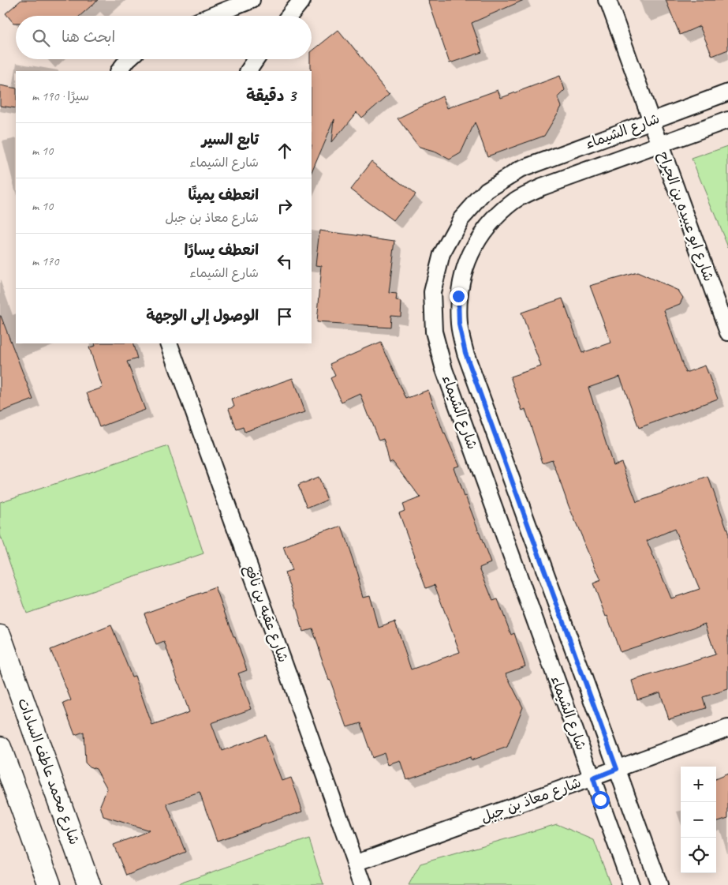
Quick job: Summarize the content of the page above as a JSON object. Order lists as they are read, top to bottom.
{
  "streets": {
    "street": [
      "شارع الشيماء",
      "شارع ابو عبيده بن الجراح",
      "شارع عقبه بن نافع",
      "شارع محمد عاطف السادات",
      "شارع معاذ بن جبل"
    ]
  },
  "crossings": [
    ["شارع الشيماء", "شارع ابو عبيده بن الجراح"],
    ["شارع الشيماء", "شارع معاذ بن جبل"],
    ["شارع عقبه بن نافع", "شارع معاذ بن جبل"]
  ],
  "page": {
    "search": "ابحث هنا",
    "heading": ["3 دقيقة", "سيرًا · 190 m"],
    "list": [
      ["تابع السير", "شارع الشيماء", "10 m"],
      ["انعطف يمينًا", "شارع معاذ بن جبل", "10 m"],
      ["انعطف يسارًا", "شارع الشيماء", "170 m"],
      "الوصول إلى الوجهة"
    ],
    "map_buttons": ["+", "−"]
  }
}
